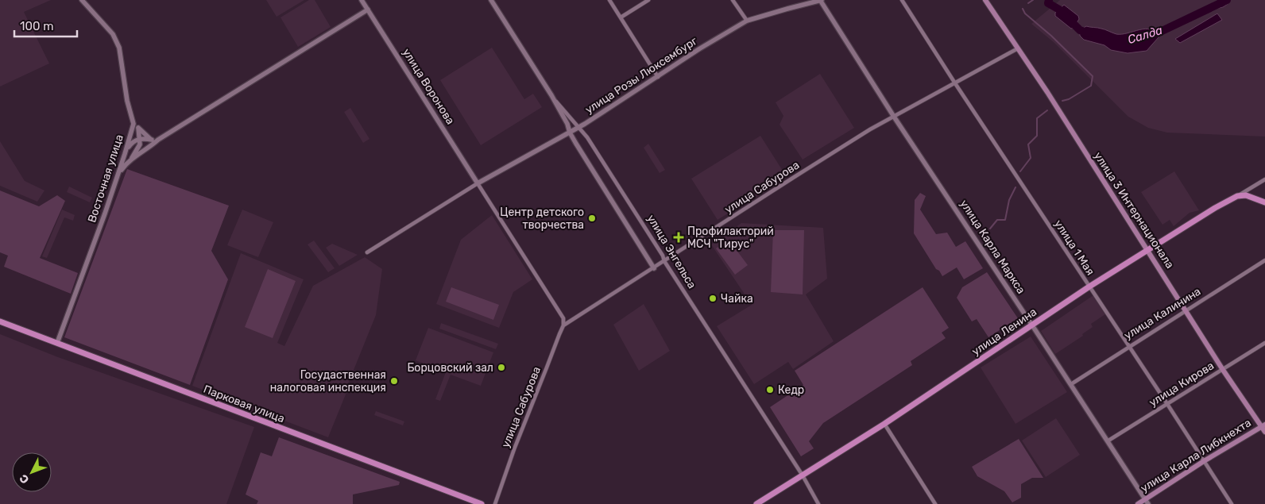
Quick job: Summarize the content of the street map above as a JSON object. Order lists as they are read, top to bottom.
{
  "streets": {
    "main road": [
      "улица 3 Интернационала",
      "улица Ленина",
      "Парковая улица",
      "улица Карла Либкнехта"
    ],
    "street": [
      "улица Розы Люксембург",
      "улица Воронова",
      "Восточная улица",
      "улица Сабурова",
      "улица Карла Маркса",
      "улица 1 Мая",
      "улица Энгельса",
      "улица Калинина",
      "улица Кирова"
    ]
  },
  "crossings": [
    ["улица Розы Люксембург", "улица Воронова"],
    ["улица Розы Люксембург", "улица Карла Маркса"],
    ["улица Розы Люксембург", "улица Энгельса"],
    ["Восточная улица", "Парковая улица"],
    ["улица Сабурова", "улица 3 Интернационала"],
    ["улица Сабурова", "улица Карла Маркса"],
    ["улица Сабурова", "улица 1 Мая"],
    ["улица Сабурова", "улица Энгельса"],
    ["улица 3 Интернационала", "улица Калинина"],
    ["улица 3 Интернационала", "улица Ленина"],
    ["улица 3 Интернационала", "улица Кирова"],
    ["улица 3 Интернационала", "улица Карла Либкнехта"],
    ["улица Карла Маркса", "улица Калинина"],
    ["улица Карла Маркса", "улица Ленина"],
    ["улица Карла Маркса", "улица Кирова"],
    ["улица Карла Маркса", "улица Карла Либкнехта"],
    ["улица 1 Мая", "улица Калинина"],
    ["улица 1 Мая", "улица Ленина"],
    ["улица 1 Мая", "улица Кирова"],
    ["улица 1 Мая", "улица Карла Либкнехта"],
    ["улица Энгельса", "улица Ленина"]
  ],
  "water": ["Салда"],
  "places": {
    "other": [
      "Центр детского творчества",
      "Чайка",
      "Борцовский зал",
      "Госудаственная налоговая инспекция",
      "Кедр"
    ],
    "health": ["Профилакторий МСЧ \"Тирус\""]
  },
  "scale_bar": "100 m",
  "north": "bottom left"
}
